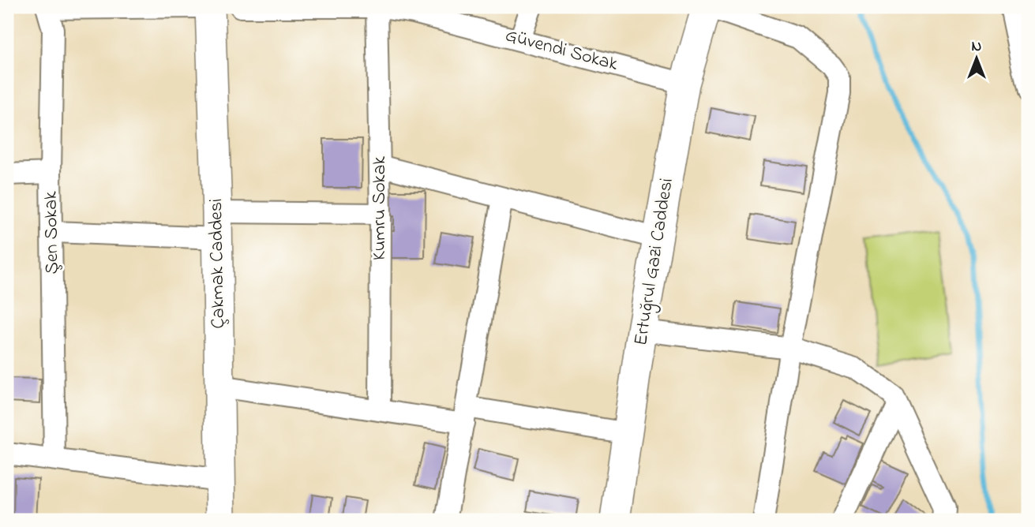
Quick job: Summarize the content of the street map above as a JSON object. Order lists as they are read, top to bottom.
{
  "streets": {
    "main road": ["Ertuğrul Gazi Caddesi", "Çakmak Caddesi"],
    "street": ["Güvendi Sokak", "Kumru Sokak", "Şen Sokak"]
  },
  "crossings": [
    ["Güvendi Sokak", "Kumru Sokak"],
    ["Güvendi Sokak", "Ertuğrul Gazi Caddesi"]
  ],
  "north": "top"
}
